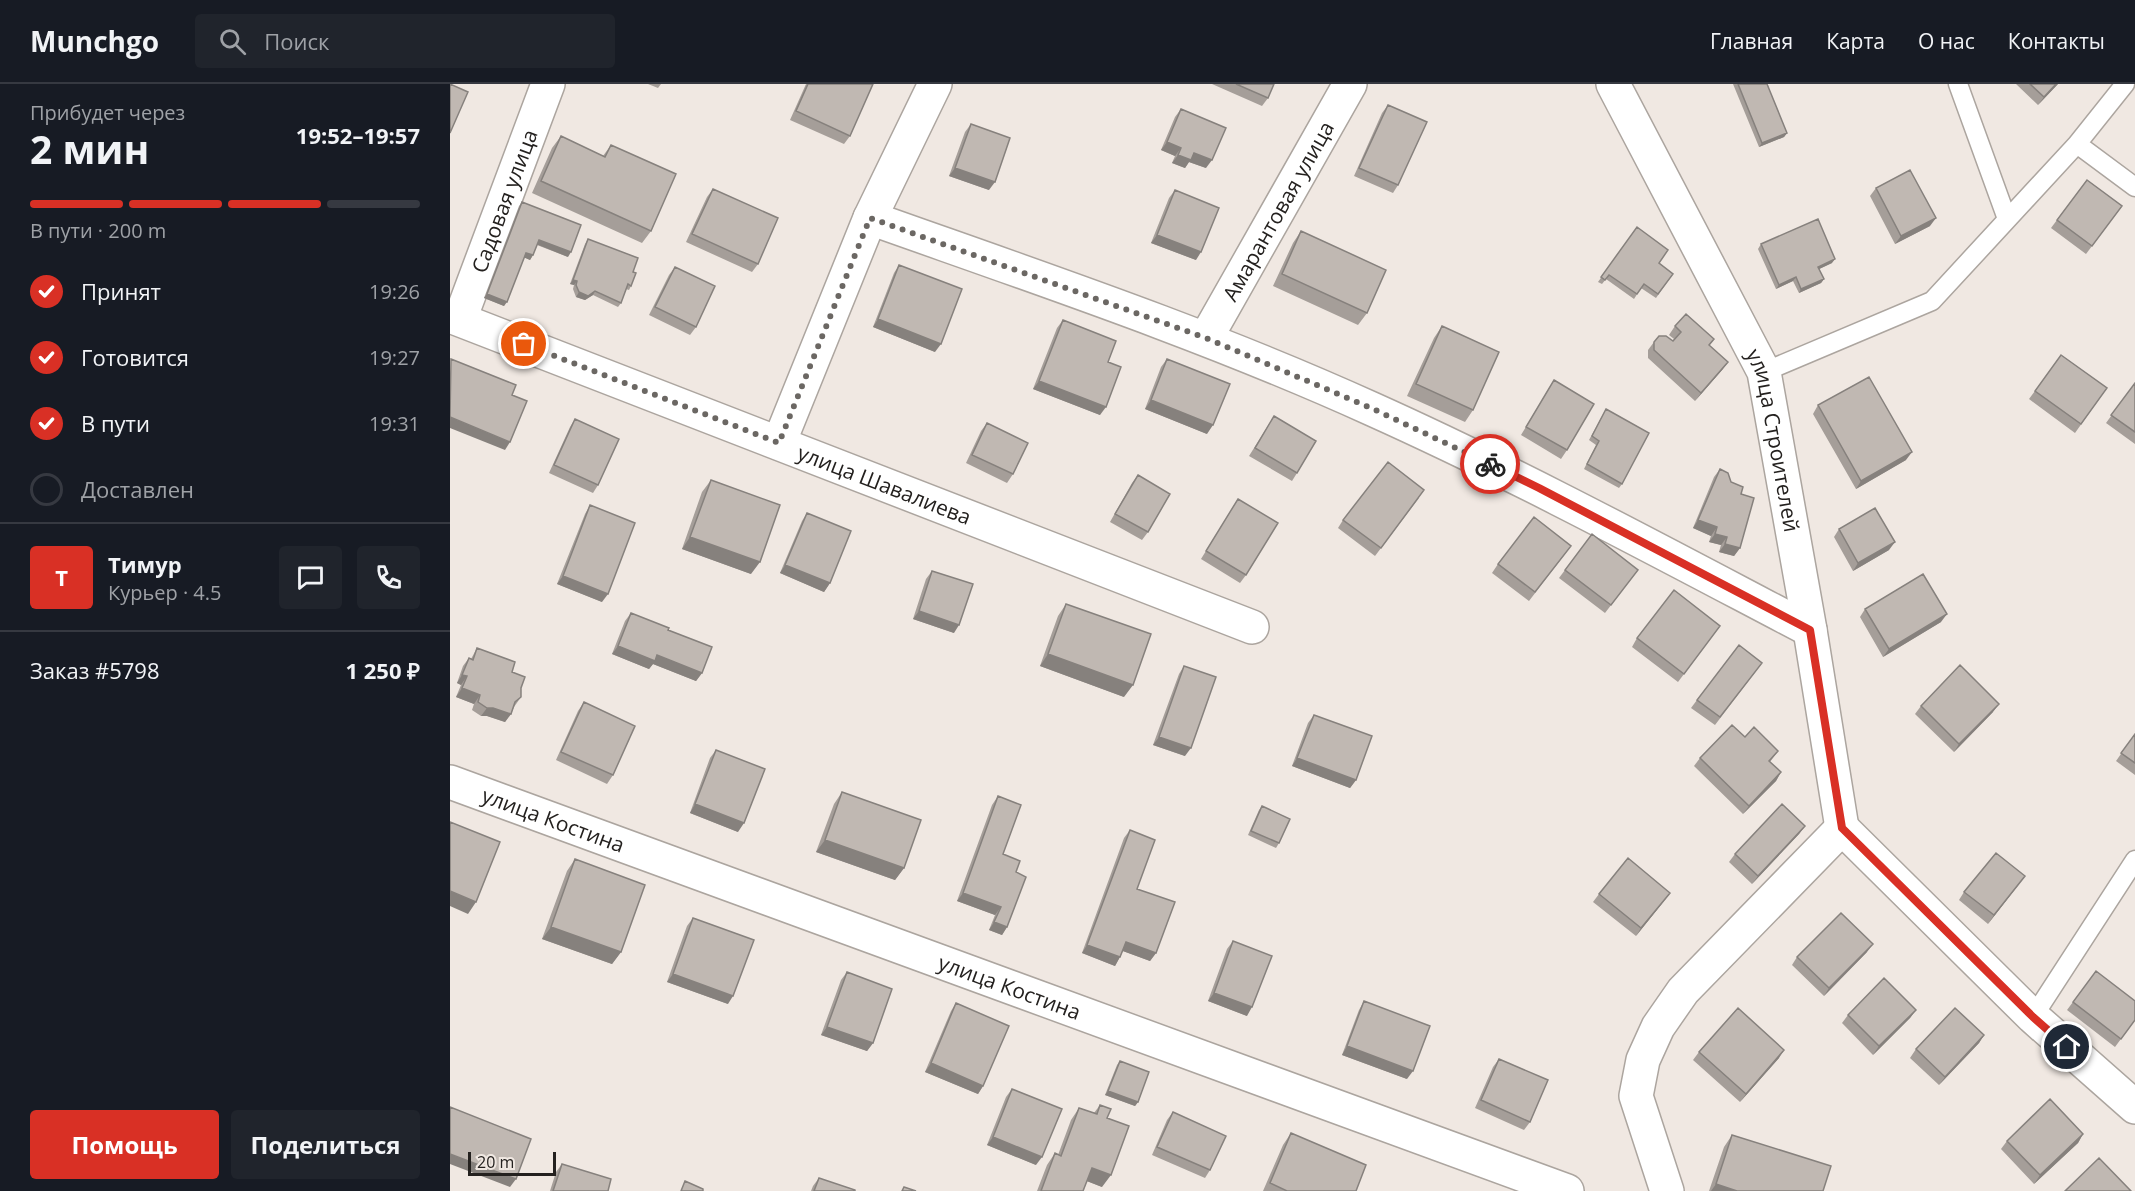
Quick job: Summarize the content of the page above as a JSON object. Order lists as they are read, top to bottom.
{
  "streets": {
    "street": [
      "Садовая улица",
      "Амарантовая улица",
      "улица Строителей",
      "улица Шавалиева",
      "улица Костина"
    ]
  },
  "crossings": [
    ["Садовая улица", "улица Шавалиева"]
  ],
  "scale_bar": "20 m",
  "page": {
    "header": "Munchgo",
    "search": "Поиск",
    "nav": [
      "Главная",
      "Карта",
      "О нас",
      "Контакты"
    ],
    "heading": ["2 мин", "Прибудет через", "19:52–19:57"],
    "panel": [
      "Тимур",
      "Курьер · 4.5",
      "Заказ #5798",
      "1 250 ₽"
    ],
    "bar": "В пути · 200 m",
    "list": [
      ["Принят", "19:26"],
      ["Готовится", "19:27"],
      ["В пути", "19:31"],
      "Доставлен"
    ],
    "round": "Т",
    "buttons": ["Помощь", "Поделиться"],
    "scale": "20 m"
  }
}
